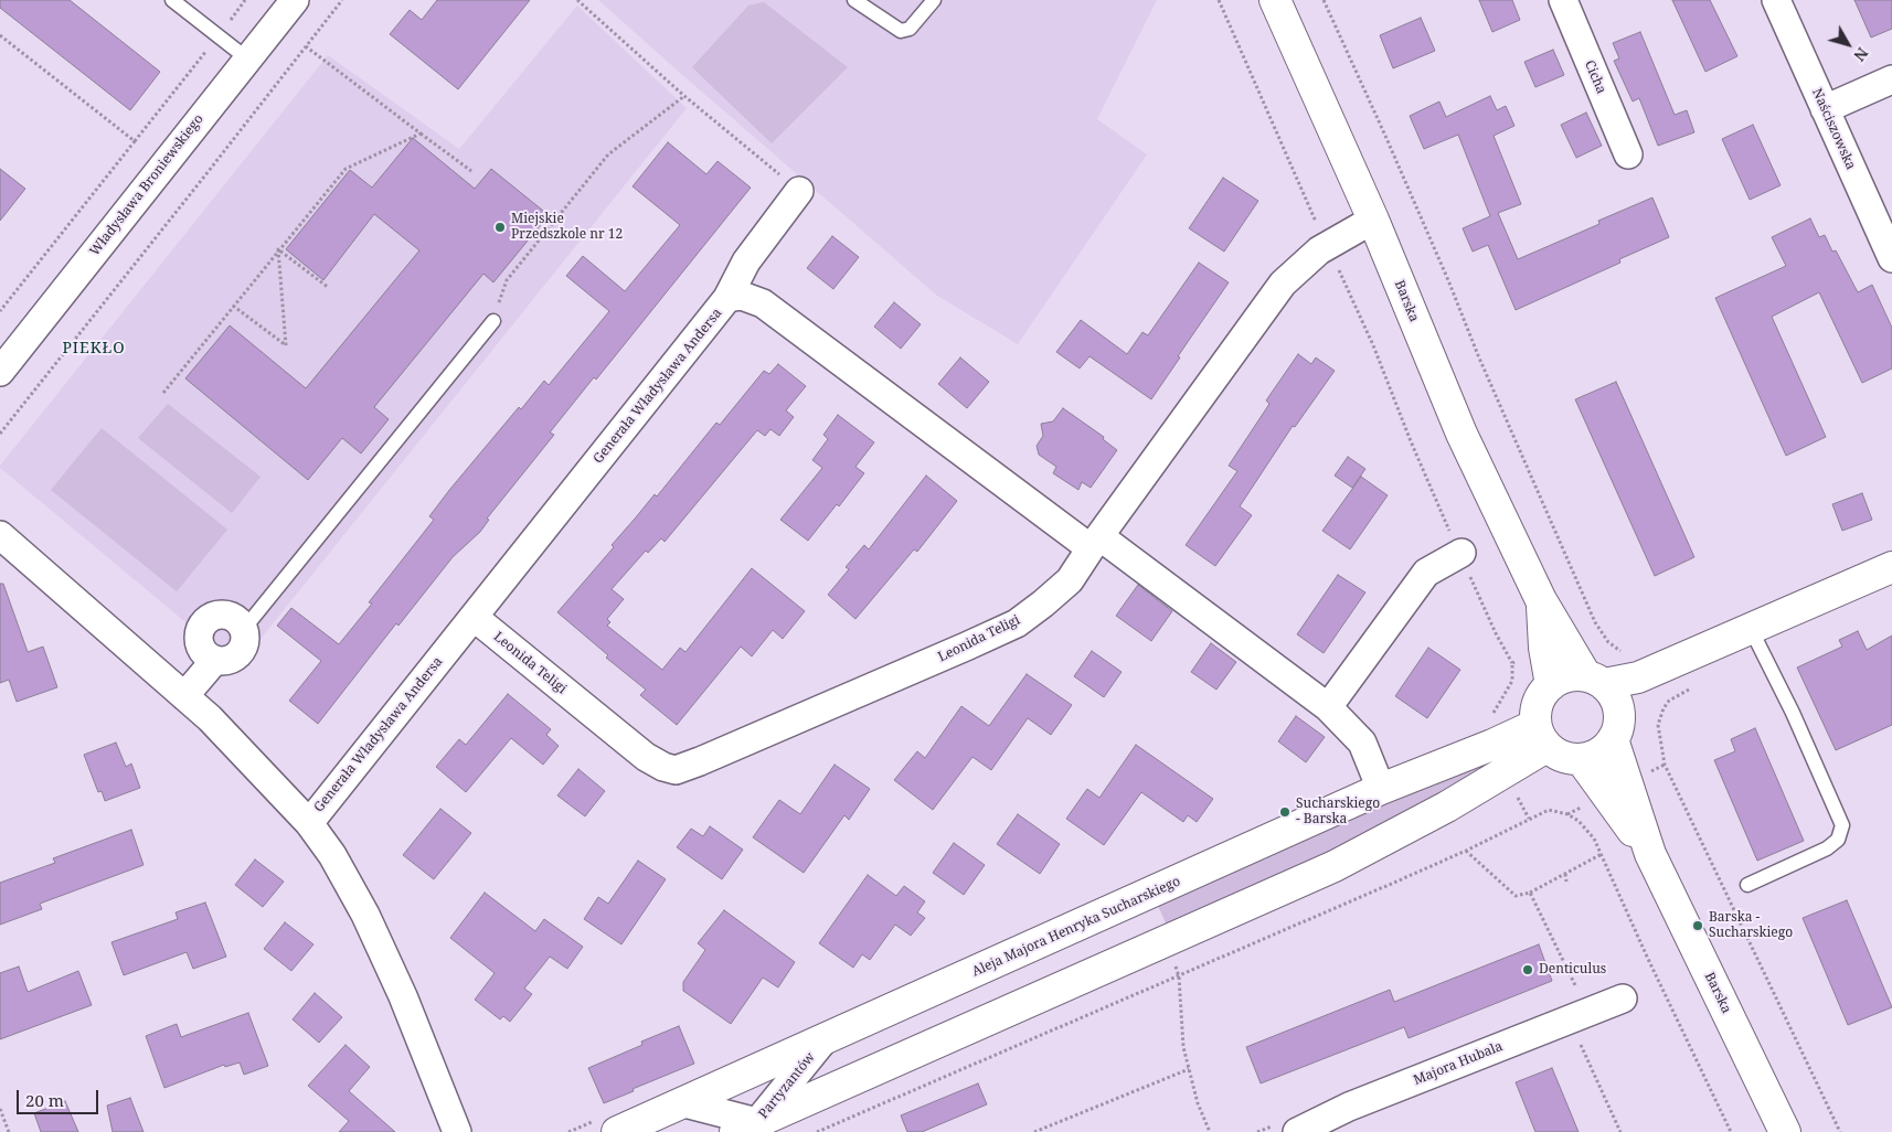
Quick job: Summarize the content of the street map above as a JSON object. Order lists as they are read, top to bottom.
{
  "streets": {
    "street": [
      "Cicha",
      "Naściszowska",
      "Władysława Broniewskiego",
      "Barska",
      "Generała Władysława Andersa",
      "Leonida Teligi",
      "Aleja Majora Henryka Sucharskiego",
      "Majora Hubala",
      "Partyzantów"
    ]
  },
  "crossings": [
    ["Barska", "Leonida Teligi"],
    ["Barska", "Aleja Majora Henryka Sucharskiego"],
    ["Generała Władysława Andersa", "Leonida Teligi"],
    ["Generała Władysława Andersa", "Aleja Majora Henryka Sucharskiego"],
    ["Aleja Majora Henryka Sucharskiego", "Partyzantów"]
  ],
  "districts": ["PIEKŁO"],
  "places": [
    "Miejskie Przedszkole nr 12",
    "Sucharskiego - Barska",
    "Barska - Sucharskiego",
    "Denticulus"
  ],
  "scale_bar": "20 m",
  "north": "bottom right"
}
